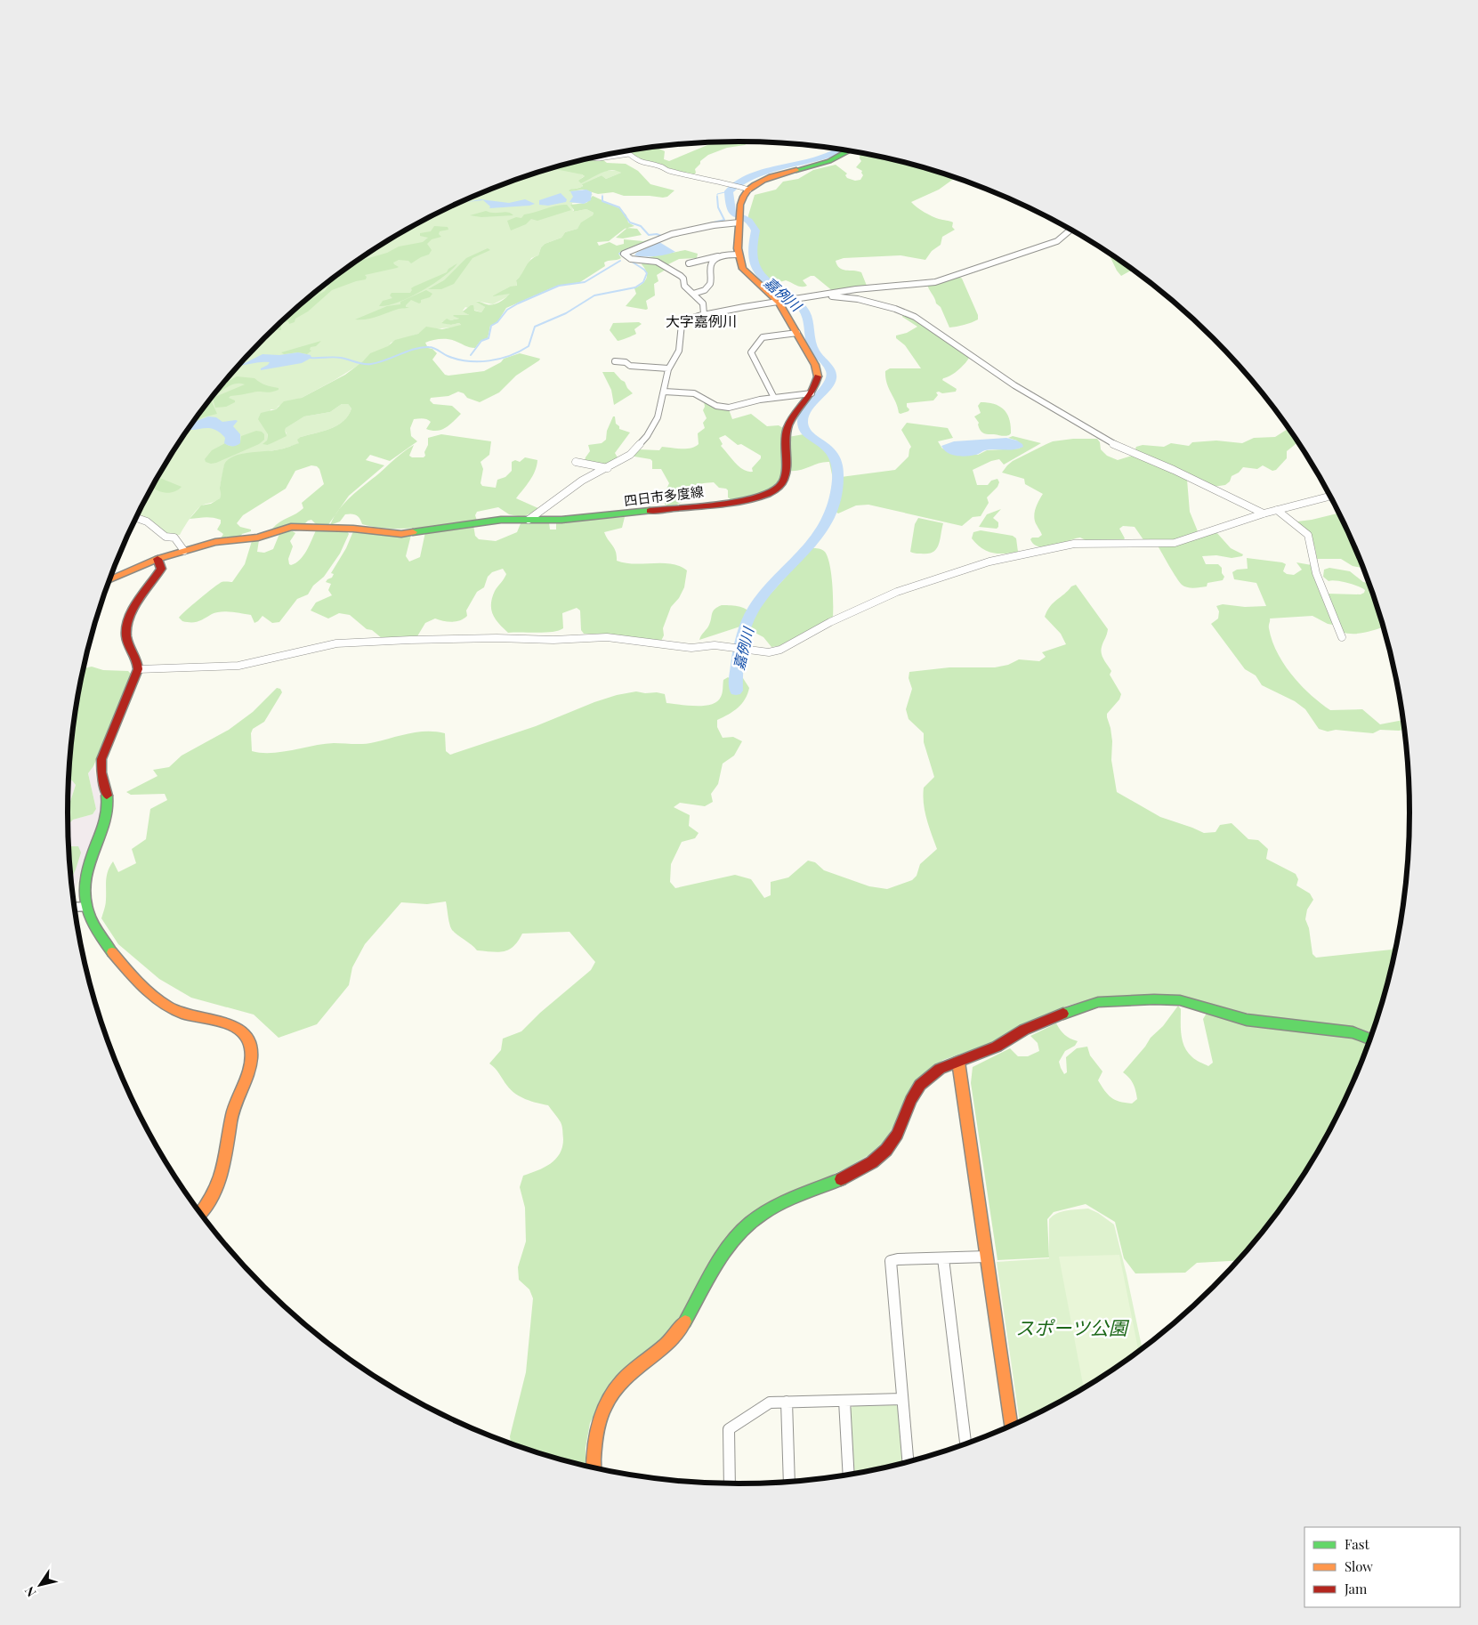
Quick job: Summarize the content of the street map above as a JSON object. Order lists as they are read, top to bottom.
{
  "streets": {
    "street": ["四日市多度線"]
  },
  "districts": ["大字嘉例川"],
  "water": ["嘉例川"],
  "parks": ["スポーツ公園"],
  "legend": ["Fast", "Slow", "Jam"],
  "north": "bottom left"
}
